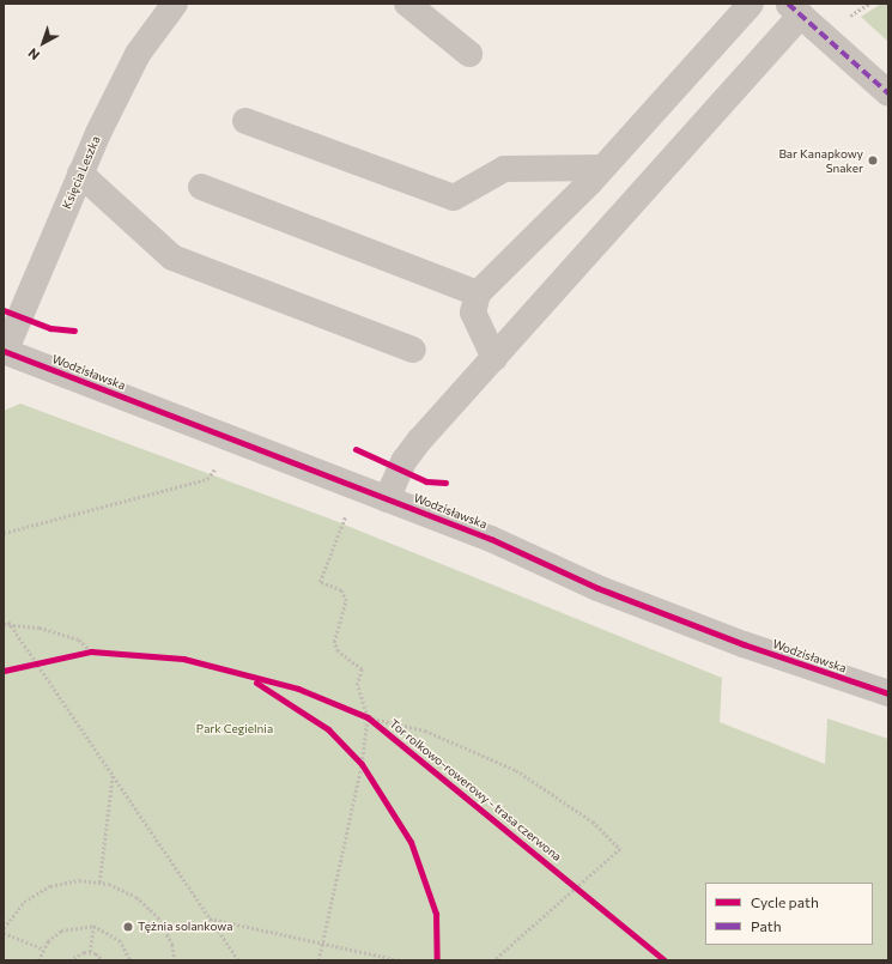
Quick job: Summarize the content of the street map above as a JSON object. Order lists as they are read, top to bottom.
{
  "streets": {
    "street": ["Księcia Leszka", "Wodzisławska"],
    "cycle path": ["Tor rolkowo-rowerowy - trasa czerwona"]
  },
  "crossings": [
    ["Księcia Leszka", "Wodzisławska"]
  ],
  "parks": ["Park Cegielnia"],
  "places": ["Bar Kanapkowy Snaker", "Tężnia solankowa"],
  "legend": ["Cycle path", "Path"],
  "north": "bottom left"
}
